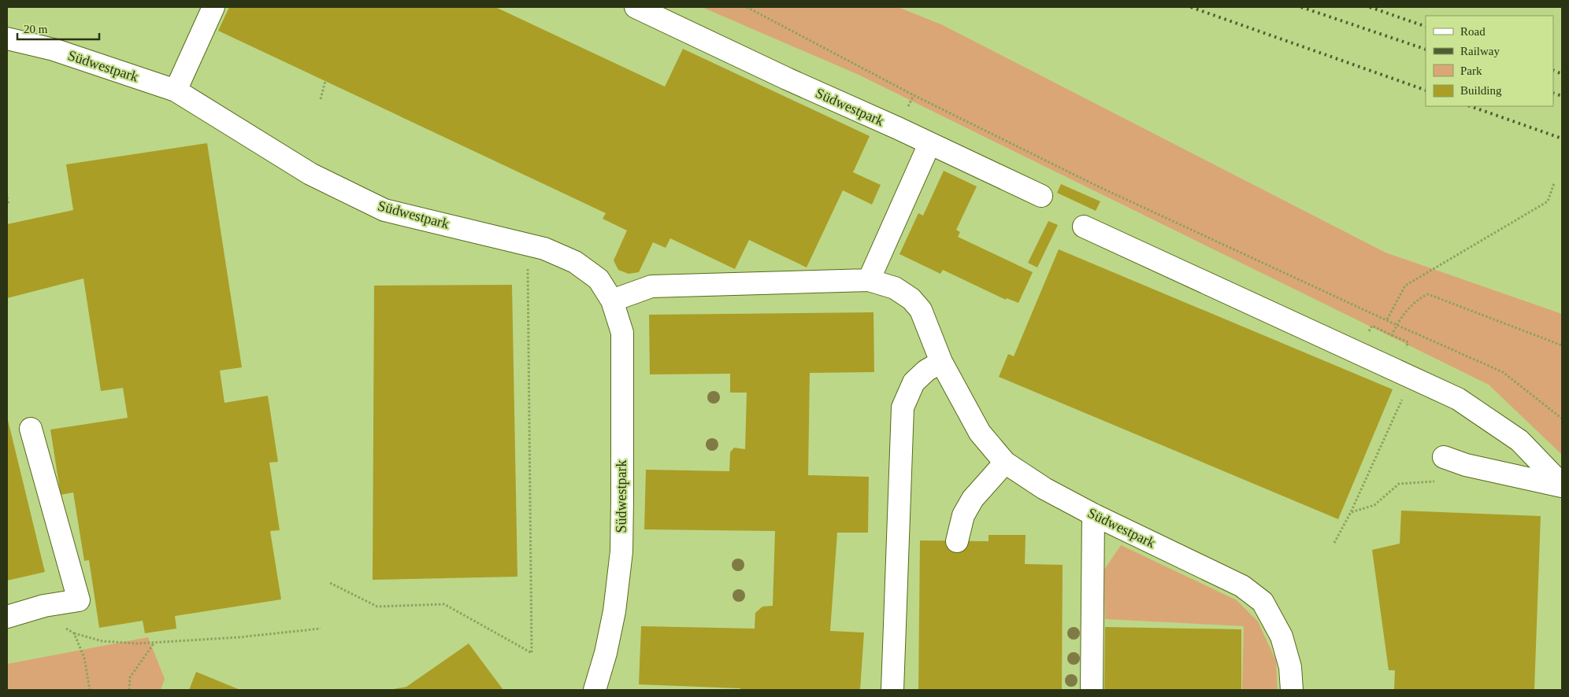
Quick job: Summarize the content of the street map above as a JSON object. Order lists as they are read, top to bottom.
{
  "streets": {
    "street": ["Südwestpark"]
  },
  "legend": [
    "Road",
    "Railway",
    "Park",
    "Building"
  ],
  "scale_bar": "20 m"
}
